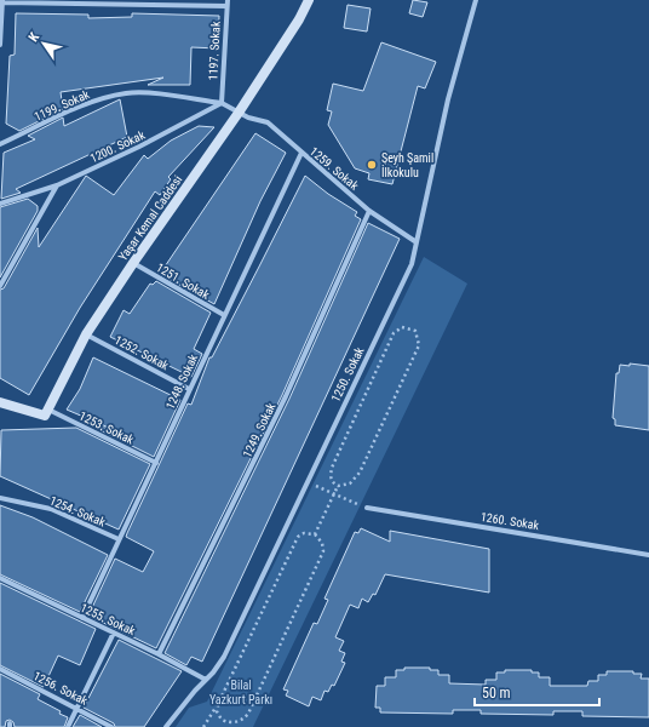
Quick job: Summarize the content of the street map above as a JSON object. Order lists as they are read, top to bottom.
{
  "streets": {
    "street": [
      "1197. Sokak",
      "1199. Sokak",
      "1200. Sokak",
      "1259. Sokak",
      "Yaşar Kemal Caddesi",
      "1251. Sokak",
      "1252. Sokak",
      "1250. Sokak",
      "1248. Sokak",
      "1253. Sokak",
      "1249. Sokak",
      "1254. Sokak",
      "1260. Sokak",
      "1255. Sokak",
      "1256. Sokak"
    ]
  },
  "crossings": [
    ["1197. Sokak", "1199. Sokak"],
    ["1197. Sokak", "1200. Sokak"],
    ["1199. Sokak", "1200. Sokak"],
    ["1259. Sokak", "Yaşar Kemal Caddesi"],
    ["1259. Sokak", "1250. Sokak"],
    ["1259. Sokak", "1248. Sokak"],
    ["1259. Sokak", "1249. Sokak"],
    ["Yaşar Kemal Caddesi", "1251. Sokak"],
    ["Yaşar Kemal Caddesi", "1252. Sokak"],
    ["Yaşar Kemal Caddesi", "1253. Sokak"],
    ["1251. Sokak", "1248. Sokak"],
    ["1252. Sokak", "1248. Sokak"],
    ["1250. Sokak", "1255. Sokak"],
    ["1248. Sokak", "1253. Sokak"],
    ["1248. Sokak", "1254. Sokak"],
    ["1248. Sokak", "1255. Sokak"],
    ["1249. Sokak", "1255. Sokak"]
  ],
  "parks": ["Bilal Yazkurt Parkı"],
  "places": ["Şeyh Şamil İlkokulu"],
  "scale_bar": "50 m",
  "north": "top left"
}
